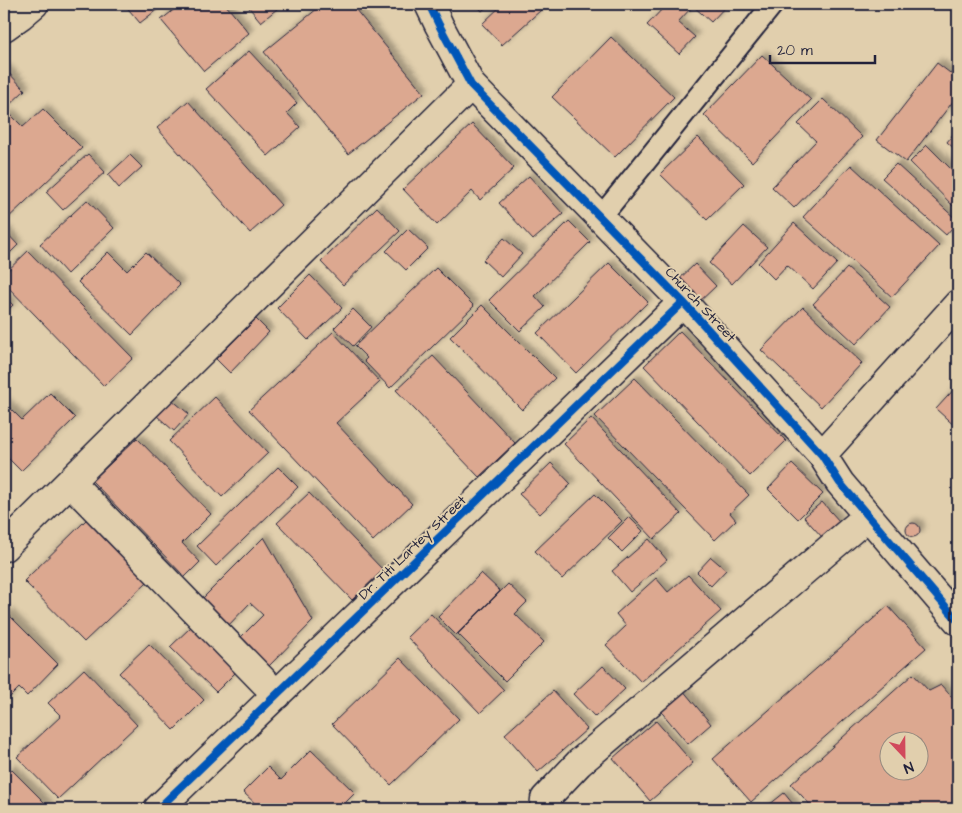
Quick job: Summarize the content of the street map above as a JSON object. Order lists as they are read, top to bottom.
{
  "streets": {
    "street": ["Church Street", "Dr. Titi Lartey Street"]
  },
  "crossings": [
    ["Church Street", "Dr. Titi Lartey Street"]
  ],
  "scale_bar": "20 m",
  "north": "bottom"
}
